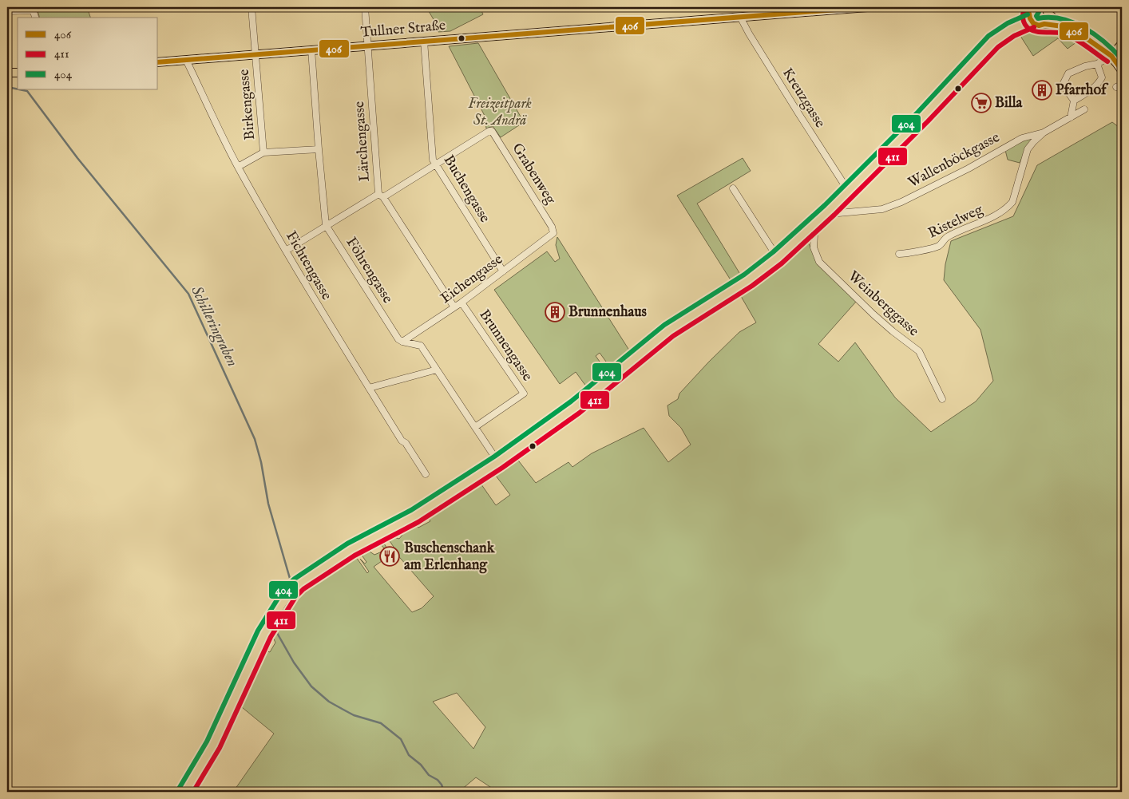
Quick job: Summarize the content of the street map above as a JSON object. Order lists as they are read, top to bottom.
{
  "streets": {
    "main road": ["Tullner Straße"],
    "street": [
      "Kreuzgasse",
      "Birkengasse",
      "Lärchengasse",
      "Wallenböckgasse",
      "Grabenweg",
      "Buchengasse",
      "Ristelweg",
      "Fichtengasse",
      "Föhrengasse",
      "Eichengasse",
      "Weinberggasse",
      "Brunnengasse"
    ]
  },
  "crossings": [
    ["Tullner Straße", "Kreuzgasse"],
    ["Tullner Straße", "Birkengasse"],
    ["Tullner Straße", "Lärchengasse"],
    ["Tullner Straße", "Buchengasse"],
    ["Tullner Straße", "Fichtengasse"],
    ["Tullner Straße", "Föhrengasse"],
    ["Lärchengasse", "Eichengasse"],
    ["Wallenböckgasse", "Ristelweg"],
    ["Grabenweg", "Buchengasse"],
    ["Grabenweg", "Eichengasse"],
    ["Buchengasse", "Eichengasse"],
    ["Föhrengasse", "Eichengasse"],
    ["Eichengasse", "Brunnengasse"]
  ],
  "water": ["Schilleringraben"],
  "parks": ["Freizeitpark St. Andrä"],
  "places": {
    "building": ["Pfarrhof", "Brunnenhaus"],
    "supermarket": ["Billa"],
    "restaurant": ["Buschenschank am Erlenhang"]
  },
  "lines": ["transit line 406", "transit line 411", "transit line 404"],
  "legend": ["406", "411", "404"]
}
